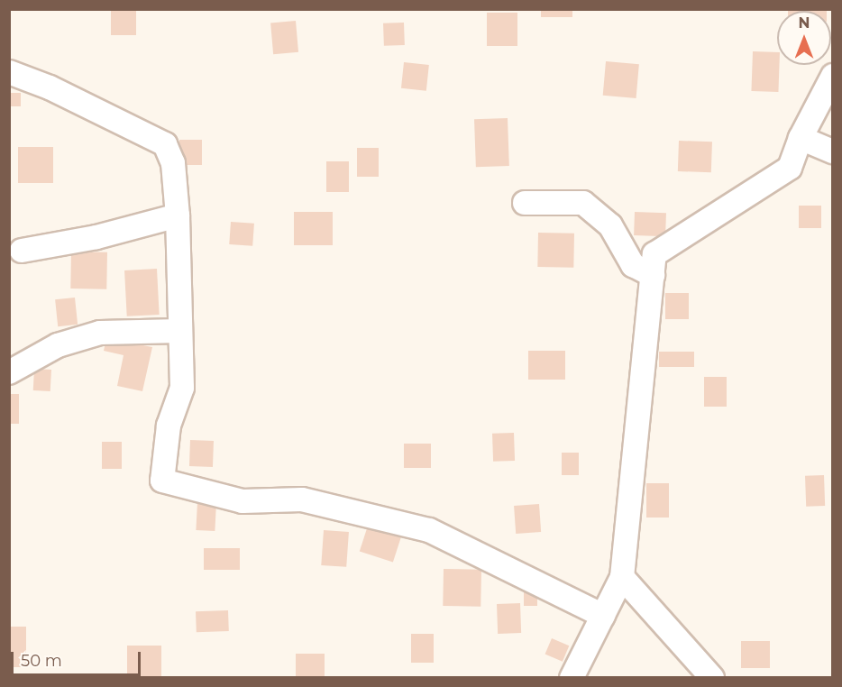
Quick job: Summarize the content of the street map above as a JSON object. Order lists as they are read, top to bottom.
{
  "scale_bar": "50 m",
  "north": "top"
}
